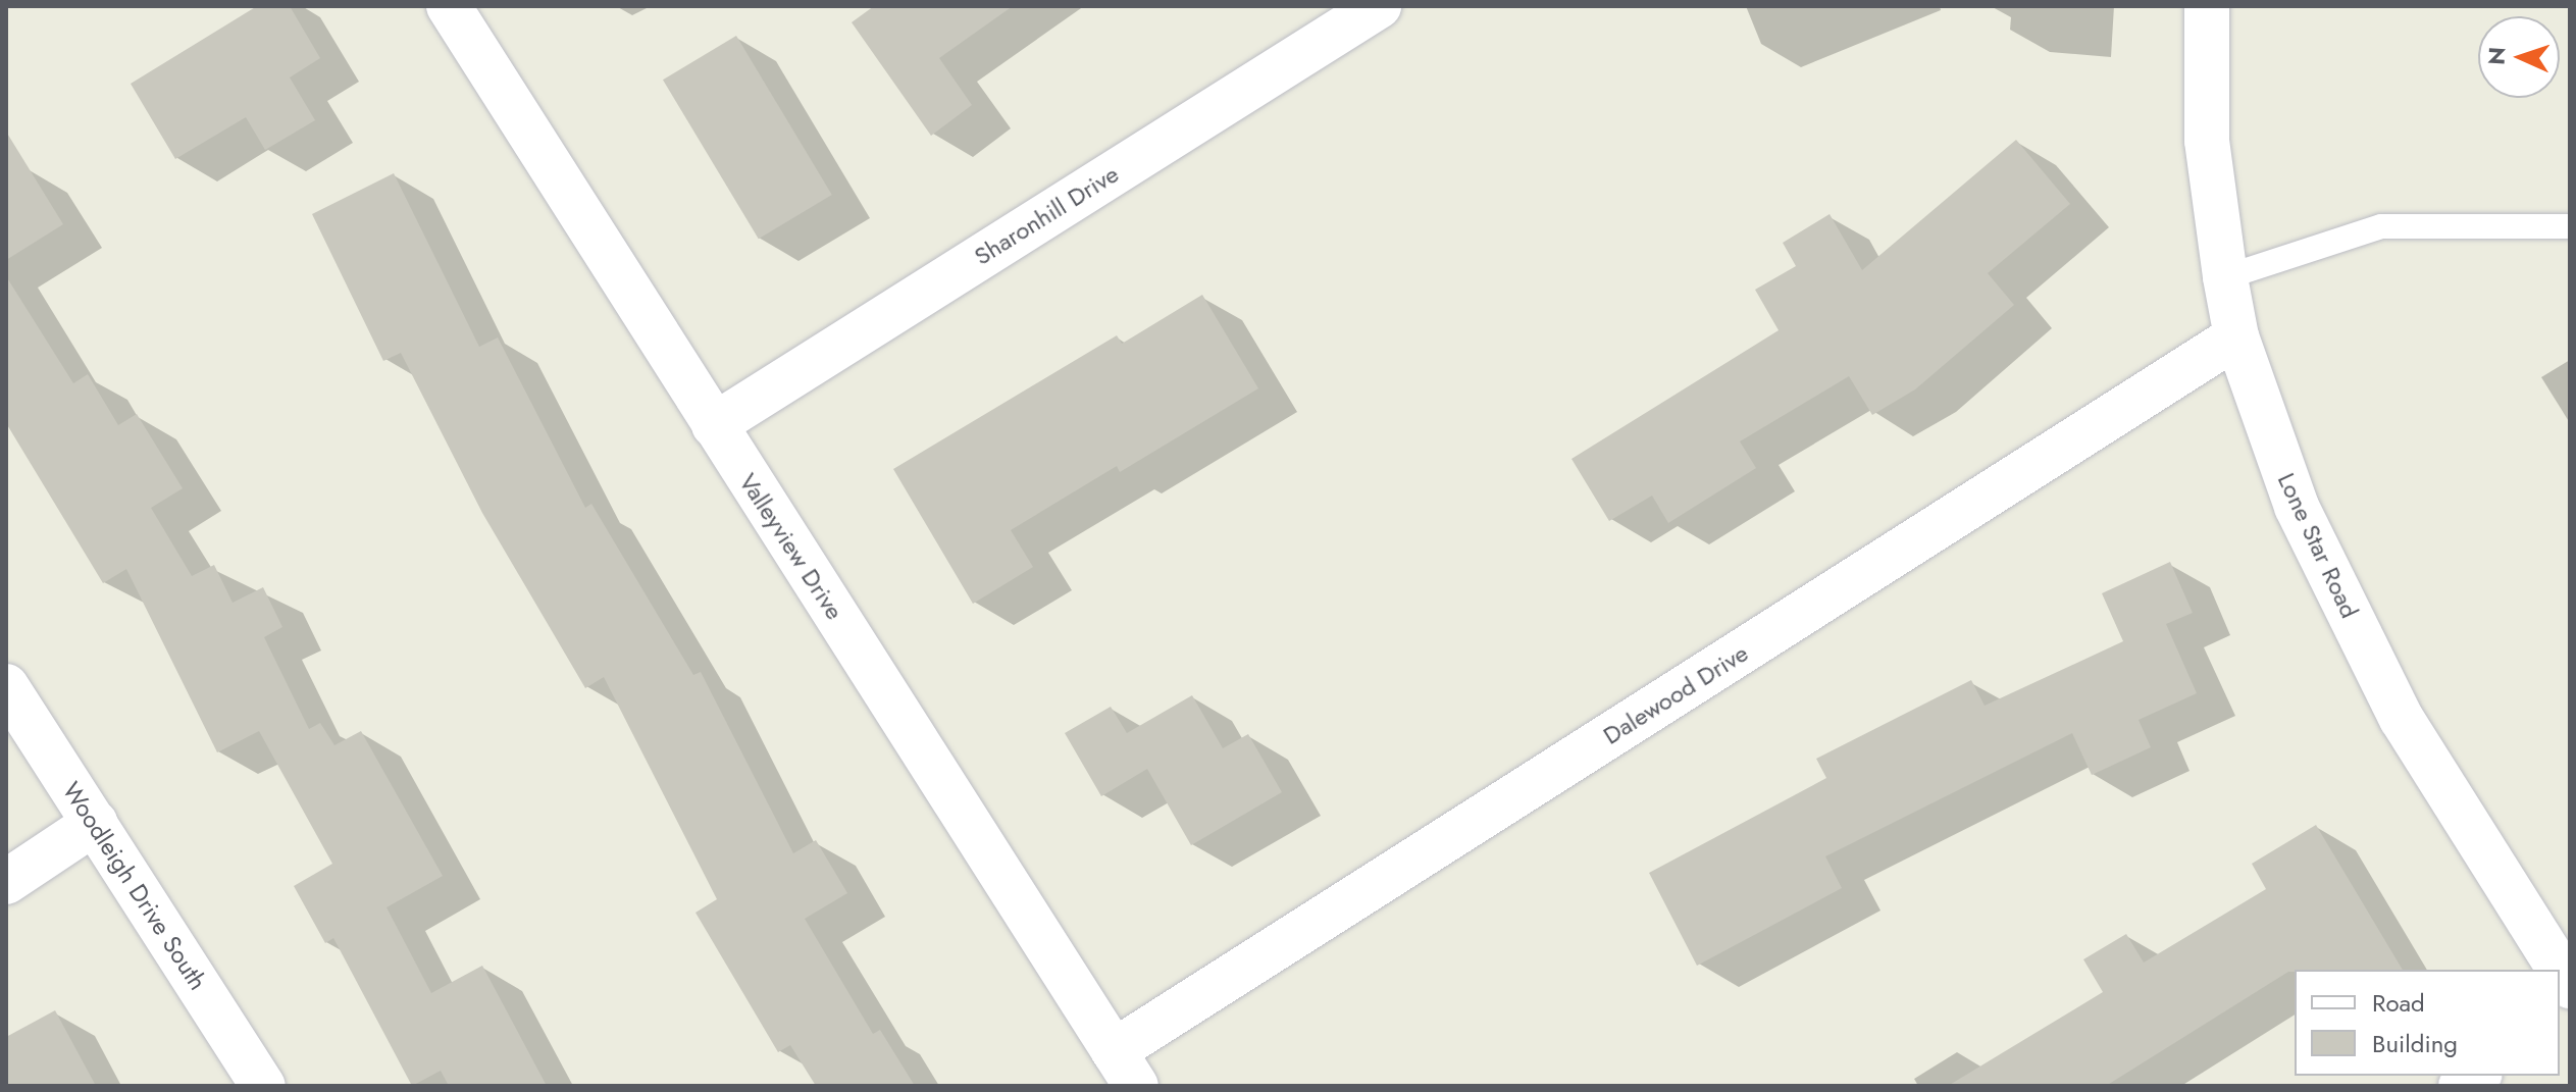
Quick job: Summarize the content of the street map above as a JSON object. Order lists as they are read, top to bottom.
{
  "streets": {
    "street": [
      "Sharonhill Drive",
      "Lone Star Road",
      "Valleyview Drive",
      "Dalewood Drive",
      "Woodleigh Drive South"
    ]
  },
  "crossings": [
    ["Sharonhill Drive", "Valleyview Drive"],
    ["Lone Star Road", "Dalewood Drive"],
    ["Valleyview Drive", "Dalewood Drive"]
  ],
  "legend": ["Road", "Building"],
  "north": "left"
}
